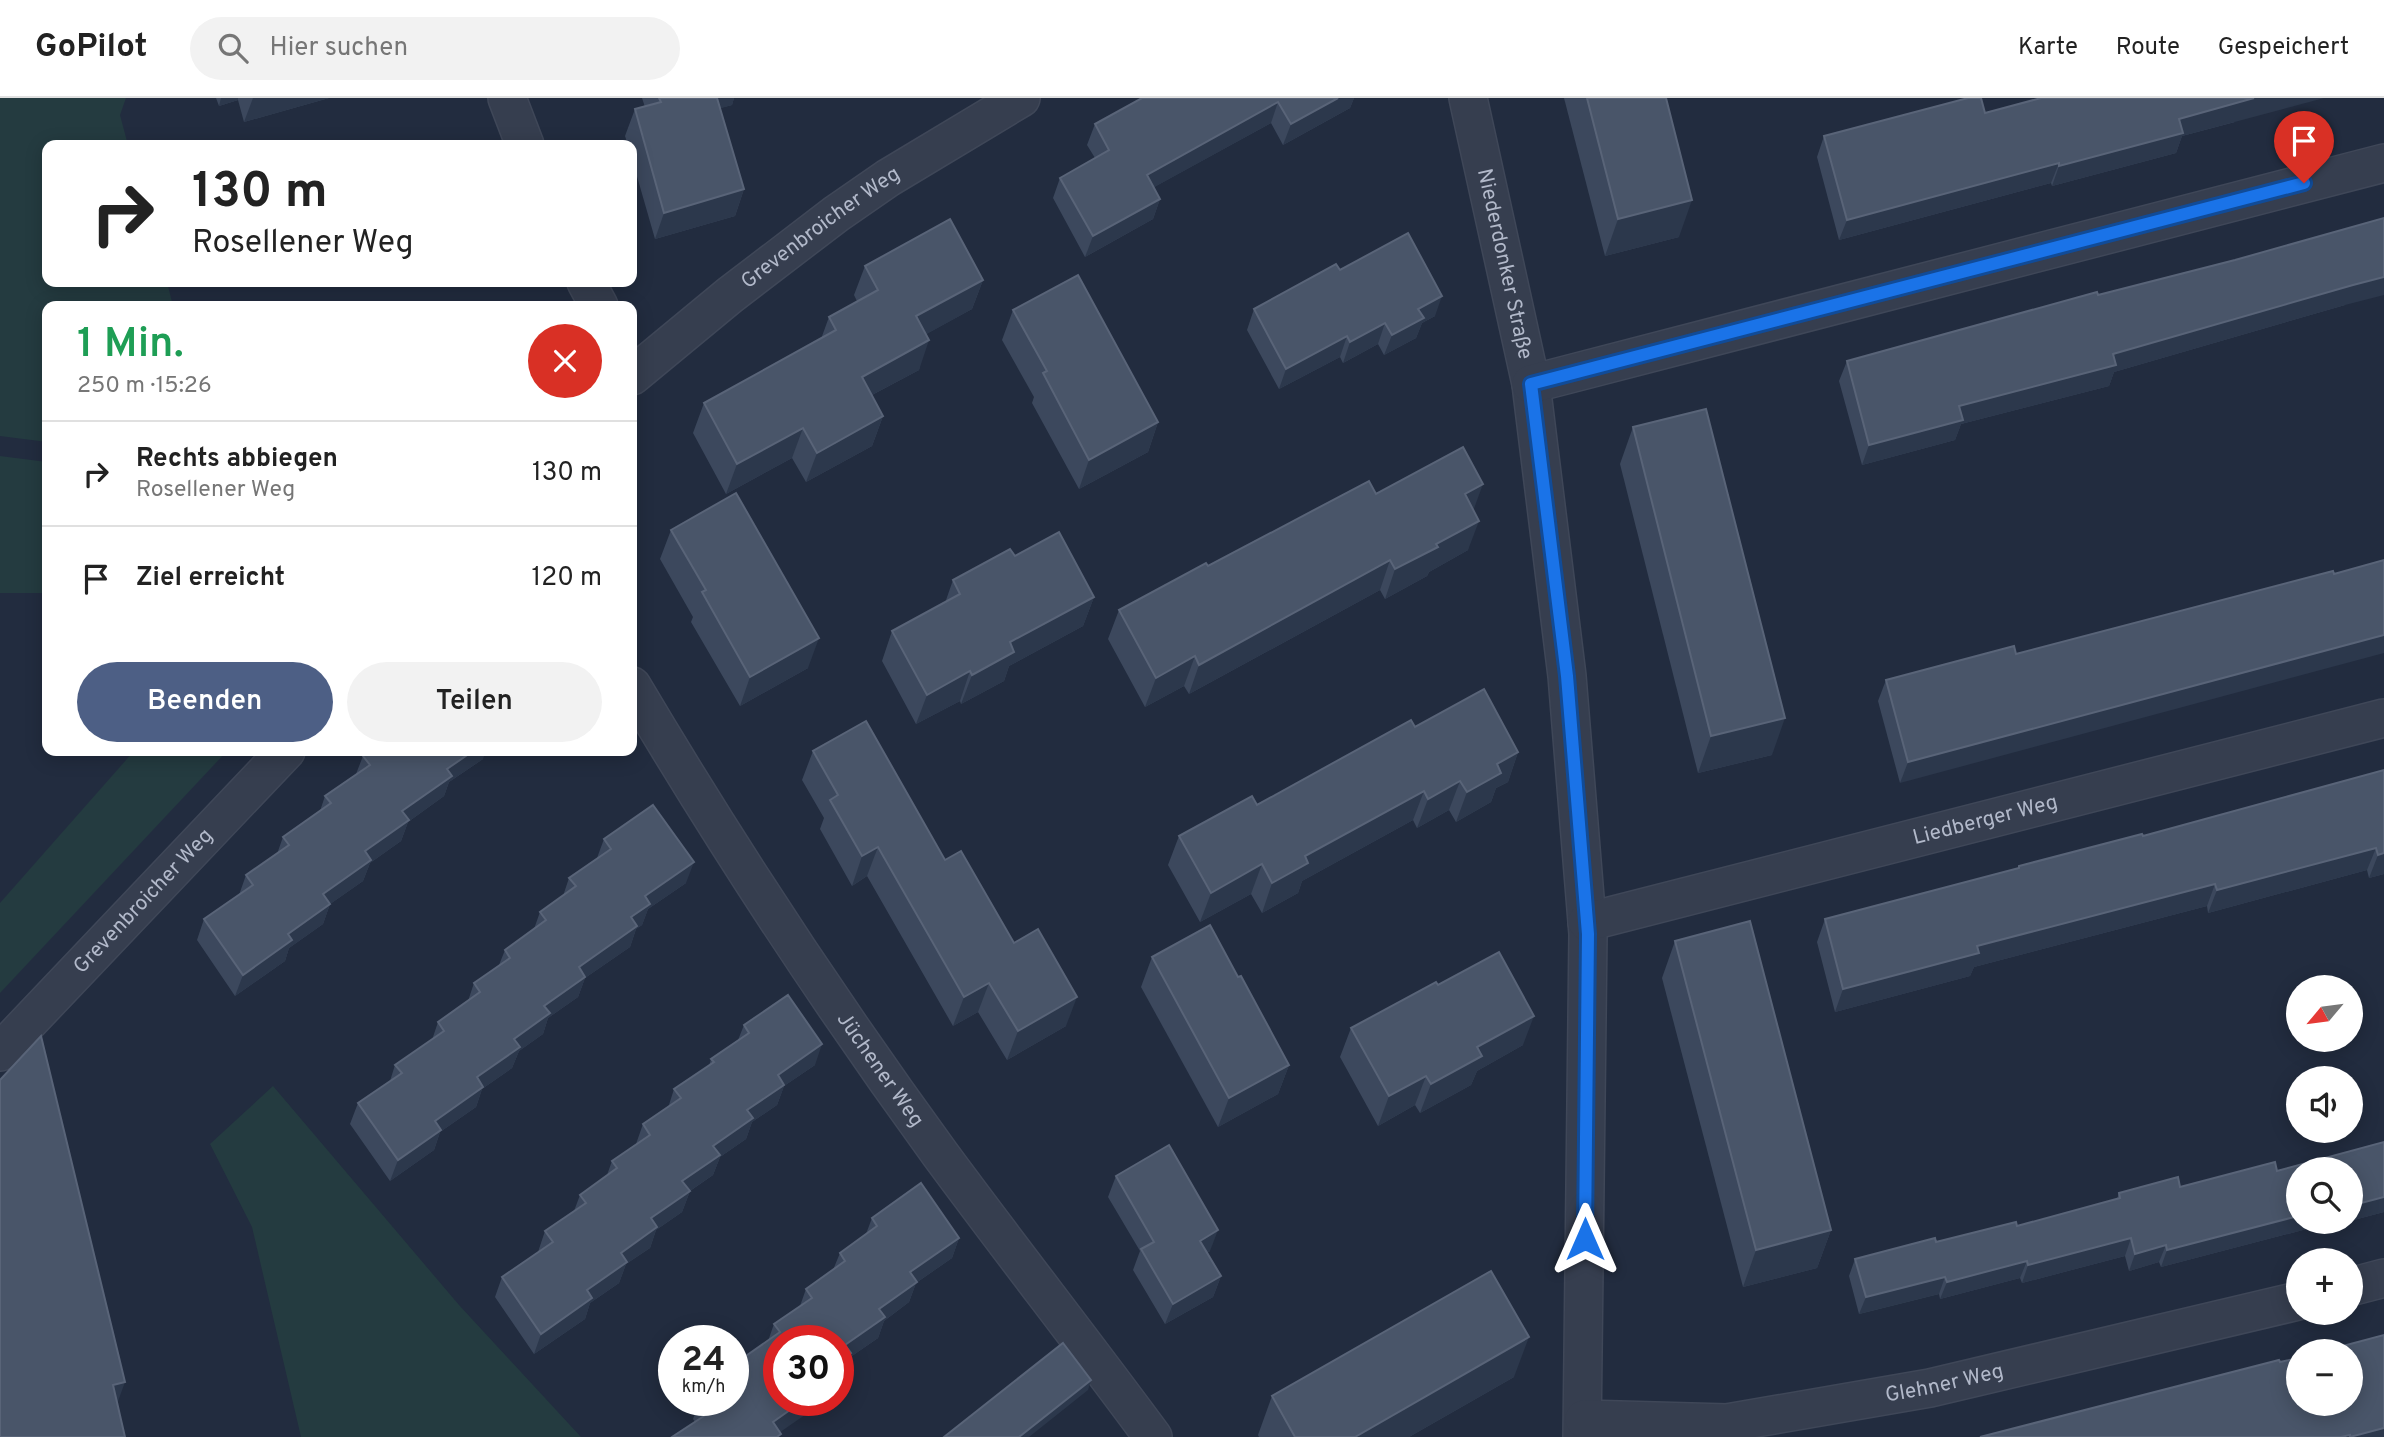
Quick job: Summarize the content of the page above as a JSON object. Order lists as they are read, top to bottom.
{
  "streets": {
    "street": [
      "Grevenbroicher Weg",
      "Niederdonker Straße",
      "Liedberger Weg",
      "Jüchener Weg",
      "Glehner Weg"
    ]
  },
  "crossings": [
    ["Niederdonker Straße", "Liedberger Weg"],
    ["Niederdonker Straße", "Glehner Weg"]
  ],
  "north": "bottom left",
  "page": {
    "header": "GoPilot",
    "search": "Hier suchen",
    "nav": ["Karte", "Route", "Gespeichert"],
    "turn": ["130 m", "Rosellener Weg"],
    "heading": ["1 Min.", "250 m · 15:26"],
    "list": [
      {
        "name": "Rechts abbiegen",
        "note": "Rosellener Weg",
        "value": "130 m"
      },
      {
        "name": "Ziel erreicht",
        "value": "120 m"
      }
    ],
    "buttons": ["Beenden", "Teilen"],
    "map_buttons": ["+", "−"],
    "speed": "24 km/h",
    "limit": "30"
  }
}
